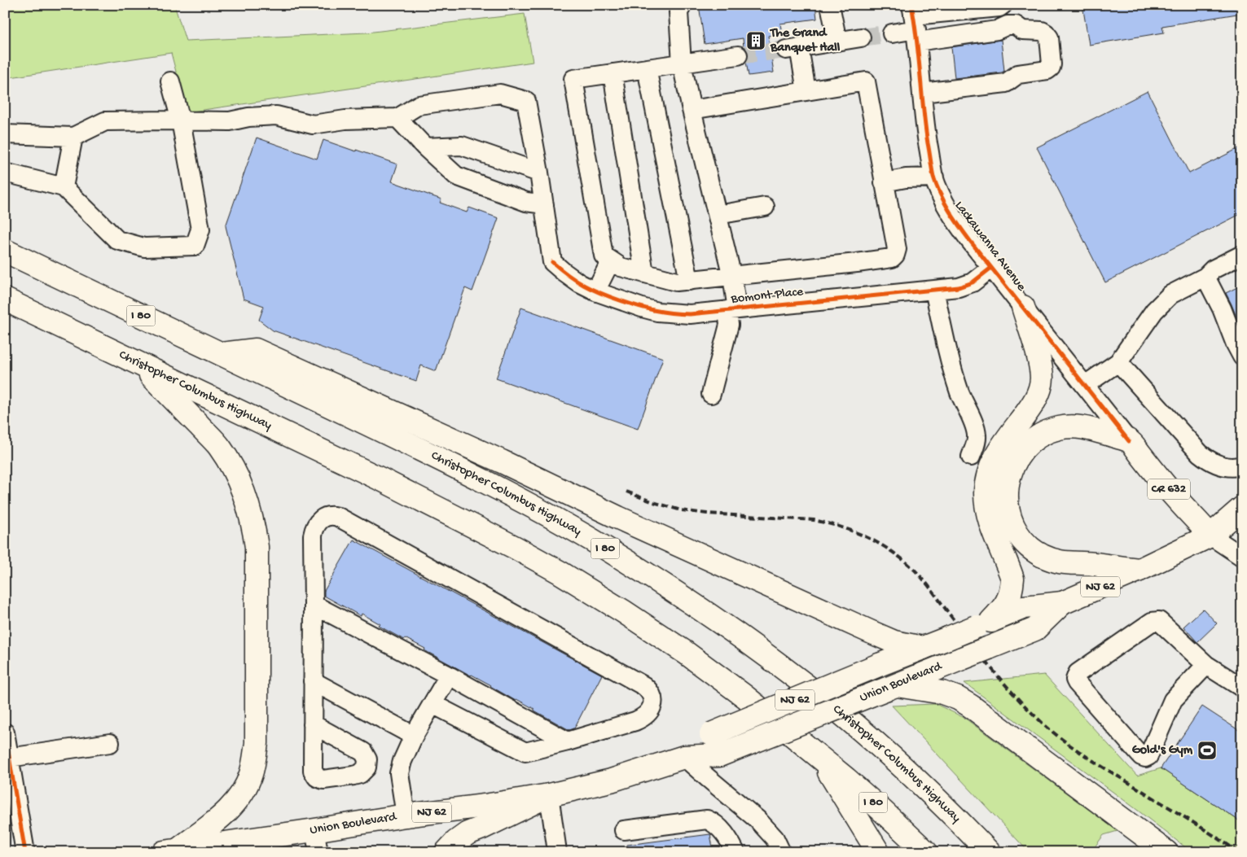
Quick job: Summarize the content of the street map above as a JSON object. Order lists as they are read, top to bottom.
{
  "streets": {
    "main road": [
      "Lackawanna Avenue",
      "I 80",
      "Christopher Columbus Highway",
      "CR 632",
      "NJ 62",
      "Union Boulevard"
    ],
    "street": ["Bomont Place"]
  },
  "crossings": [
    ["Lackawanna Avenue", "Bomont Place"],
    ["Lackawanna Avenue", "Union Boulevard"]
  ],
  "places": {
    "building": ["The Grand Banquet Hall"],
    "sports": ["Gold's Gym"]
  }
}
